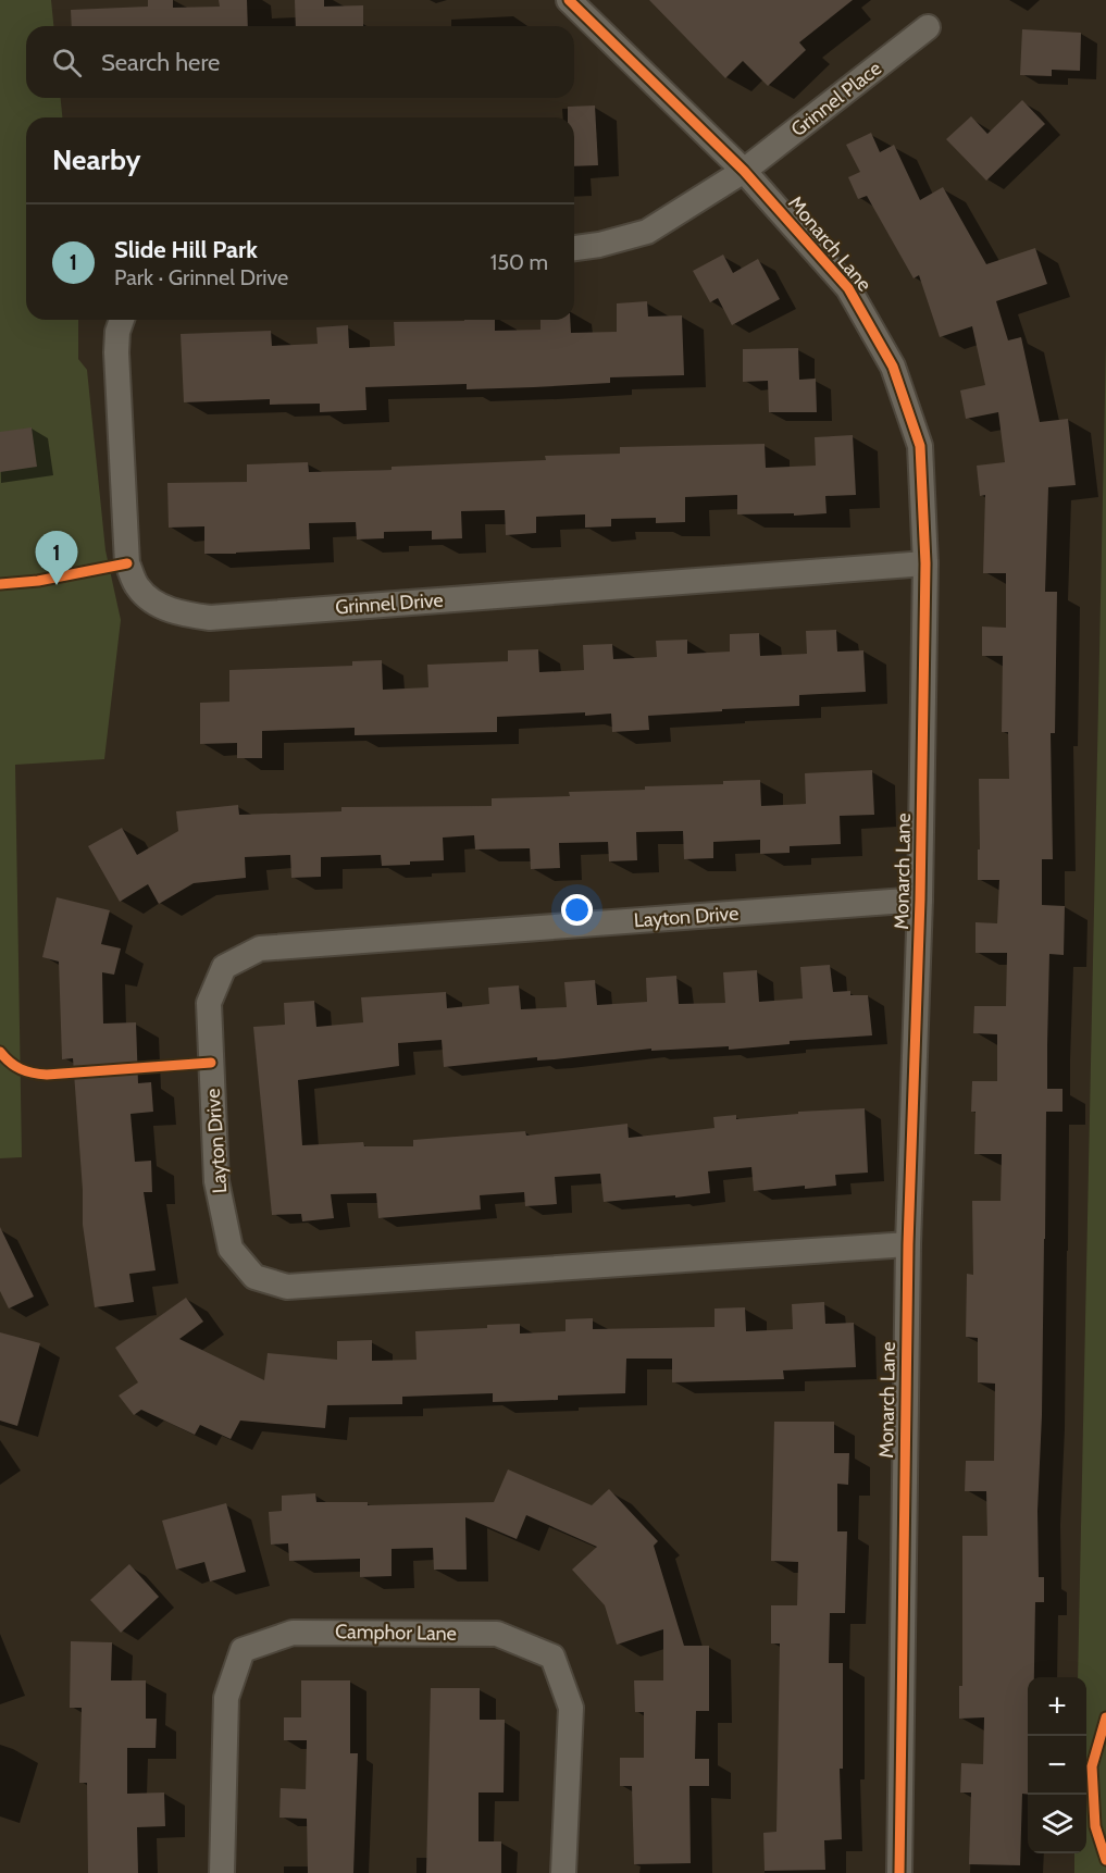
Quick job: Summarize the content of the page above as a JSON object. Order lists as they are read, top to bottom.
{
  "streets": {
    "street": [
      "Grinnel Place",
      "Monarch Lane",
      "Grinnel Drive",
      "Layton Drive",
      "Camphor Lane"
    ]
  },
  "crossings": [
    ["Grinnel Place", "Monarch Lane"],
    ["Monarch Lane", "Grinnel Drive"],
    ["Monarch Lane", "Layton Drive"]
  ],
  "page": {
    "search": "Search here",
    "heading": "Nearby",
    "list": [
      {
        "mark": "1",
        "name": "Slide Hill Park",
        "note": "Park · Grinnel Drive",
        "value": "150 m"
      }
    ],
    "pins": "1",
    "map_buttons": ["+", "−"]
  }
}
